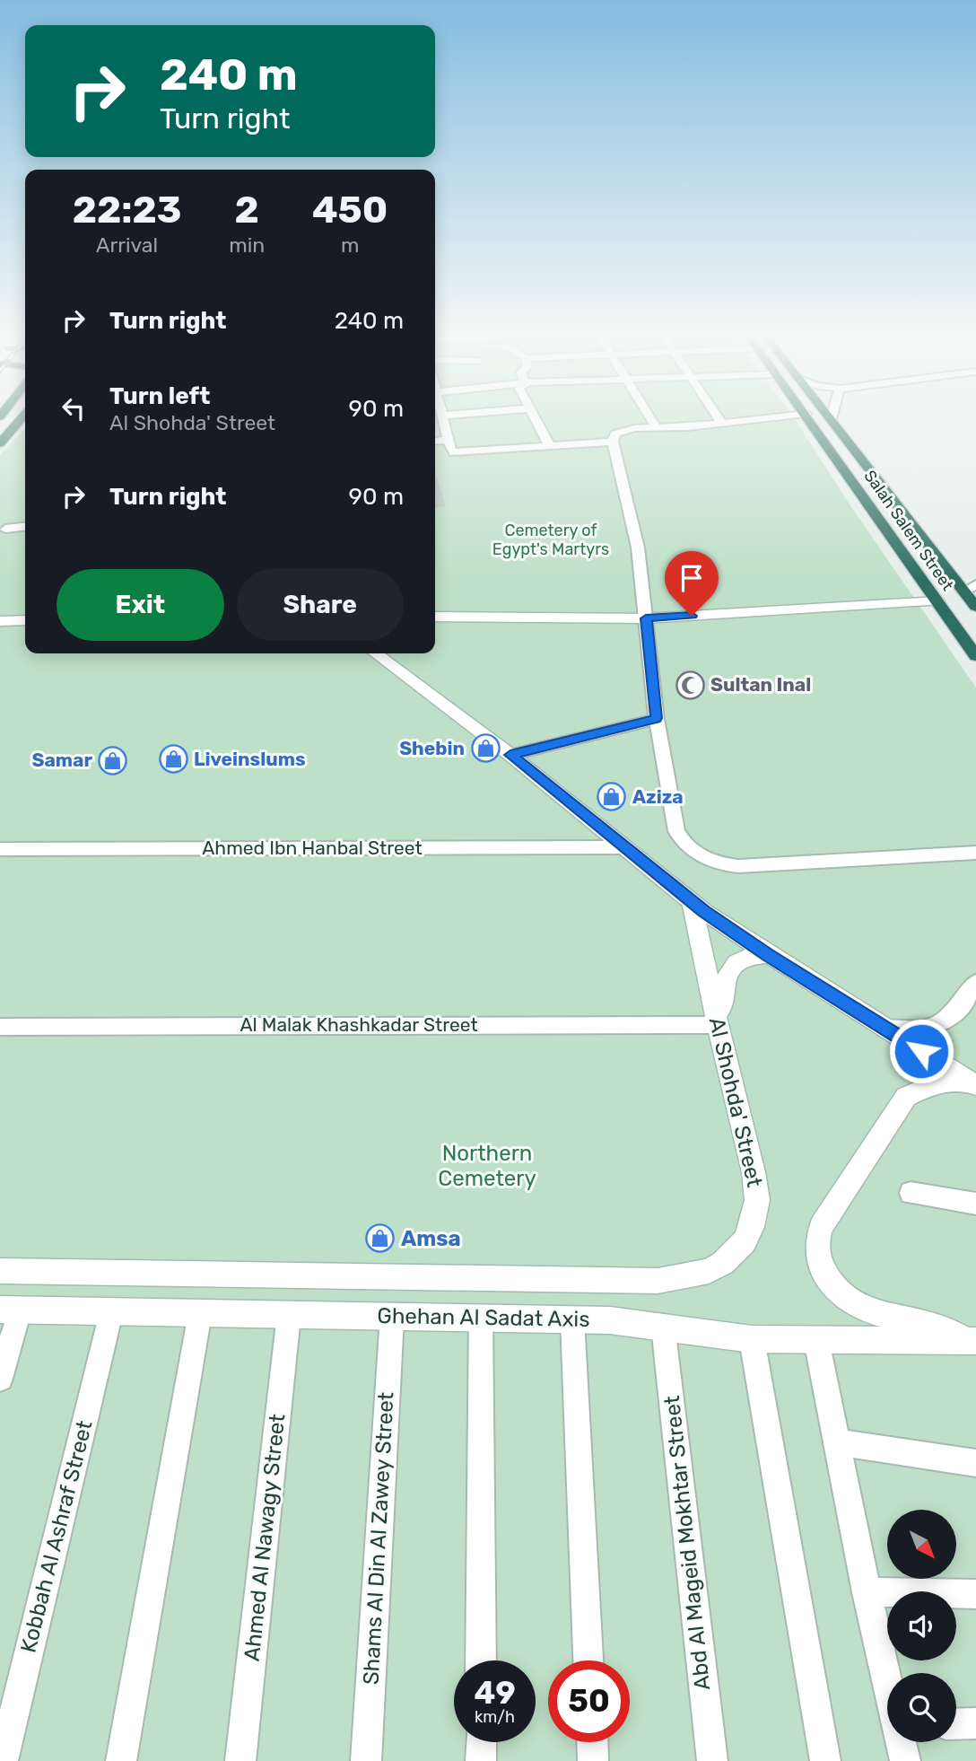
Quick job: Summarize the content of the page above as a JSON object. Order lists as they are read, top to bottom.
{
  "streets": {
    "highway": ["Salah Salem Street"],
    "main road": ["Al Shohda' Street", "Ghehan Al Sadat Axis"],
    "street": [
      "Ahmed Ibn Hanbal Street",
      "Al Malak Khashkadar Street",
      "Kobbah Al Ashraf Street",
      "Ahmed Al Nawagy Street",
      "Shams Al Din Al Zawey Street",
      "Abd Al Mageid Mokhtar Street"
    ]
  },
  "crossings": [
    ["Al Malak Khashkadar Street", "Al Shohda' Street"],
    ["Al Shohda' Street", "Ghehan Al Sadat Axis"],
    ["Ghehan Al Sadat Axis", "Kobbah Al Ashraf Street"],
    ["Ghehan Al Sadat Axis", "Ahmed Al Nawagy Street"],
    ["Ghehan Al Sadat Axis", "Shams Al Din Al Zawey Street"],
    ["Ghehan Al Sadat Axis", "Abd Al Mageid Mokhtar Street"]
  ],
  "parks": ["Cemetery of Egypt's Martyrs", "Northern Cemetery"],
  "places": {
    "mosque": ["Sultan Inal"],
    "shop": [
      "Shebin",
      "Liveinslums",
      "Samar",
      "Aziza",
      "Amsa"
    ]
  },
  "north": "bottom right",
  "page": {
    "turn": ["240 m", "Turn right"],
    "eta": [
      "22:23",
      "Arrival",
      "2",
      "min",
      "450",
      "m"
    ],
    "list": [
      {
        "name": "Turn right",
        "value": "240 m"
      },
      {
        "name": "Turn left",
        "note": "Al Shohda' Street",
        "value": "90 m"
      },
      {
        "name": "Turn right",
        "value": "90 m"
      }
    ],
    "buttons": ["Exit", "Share"],
    "speed": "49 km/h",
    "limit": "50"
  }
}
